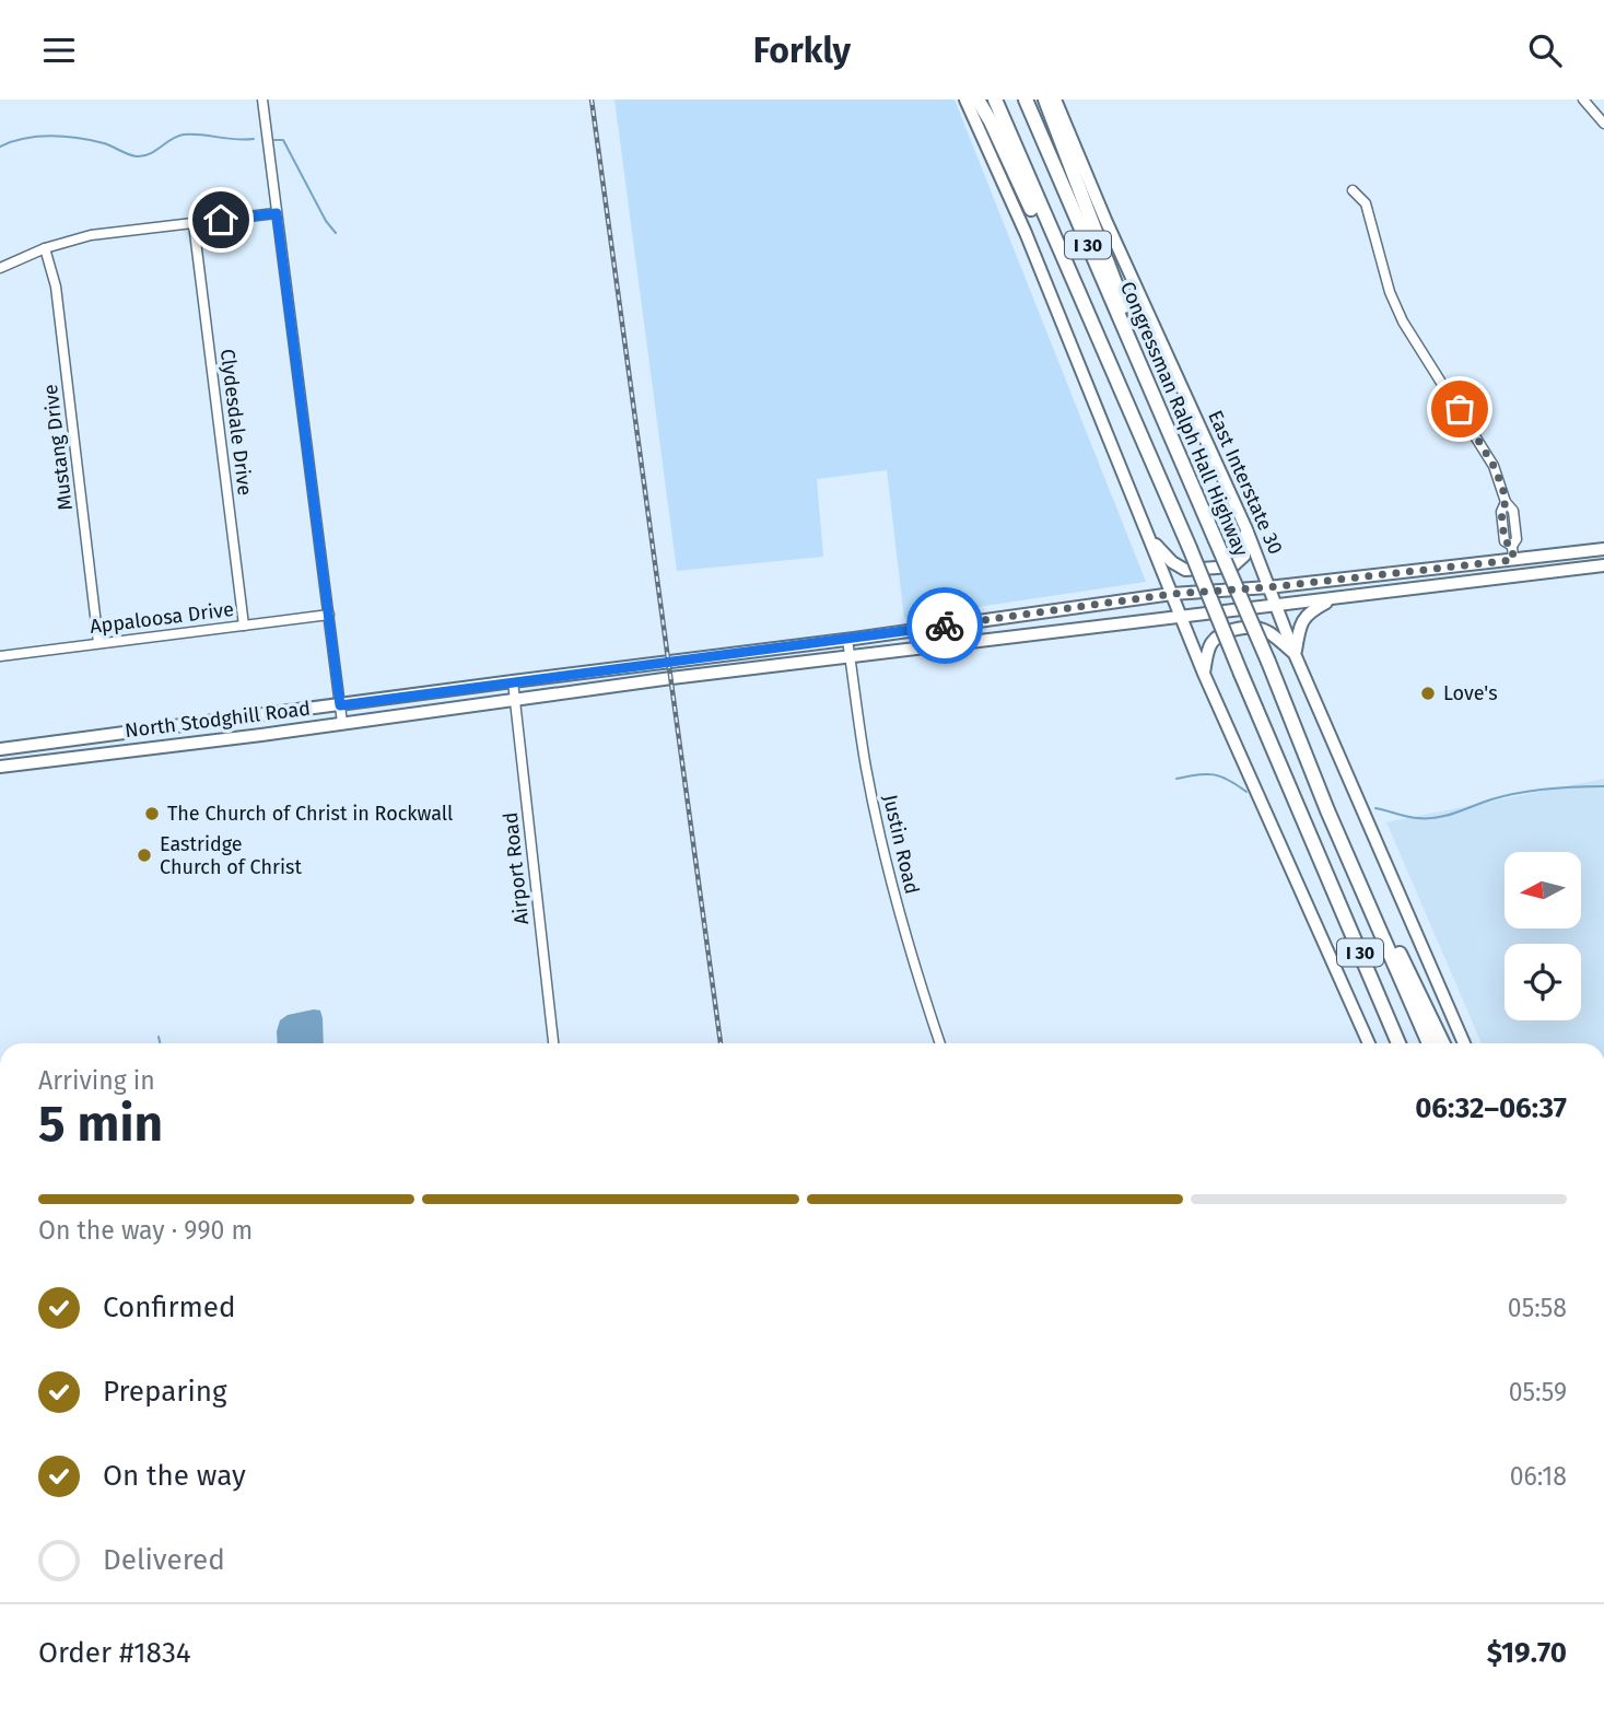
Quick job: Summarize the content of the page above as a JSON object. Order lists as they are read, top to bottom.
{
  "streets": {
    "highway": ["I 30", "Congressman Ralph Hall Highway"],
    "main road": ["East Interstate 30", "North Stodghill Road"],
    "street": [
      "Clydesdale Drive",
      "Mustang Drive",
      "Appaloosa Drive",
      "Justin Road",
      "Airport Road"
    ]
  },
  "crossings": [
    ["Clydesdale Drive", "Appaloosa Drive"],
    ["Mustang Drive", "Appaloosa Drive"],
    ["East Interstate 30", "North Stodghill Road"],
    ["North Stodghill Road", "Justin Road"],
    ["North Stodghill Road", "Airport Road"]
  ],
  "places": ["Love's", "The Church of Christ in Rockwall", "Eastridge Church of Christ"],
  "north": "left",
  "page": {
    "header": "Forkly",
    "heading": ["5 min", "Arriving in", "06:32–06:37"],
    "panel": ["Order #1834", "$19.70"],
    "bar": "On the way · 990 m",
    "list": [
      ["Confirmed", "05:58"],
      ["Preparing", "05:59"],
      ["On the way", "06:18"],
      "Delivered"
    ]
  }
}
